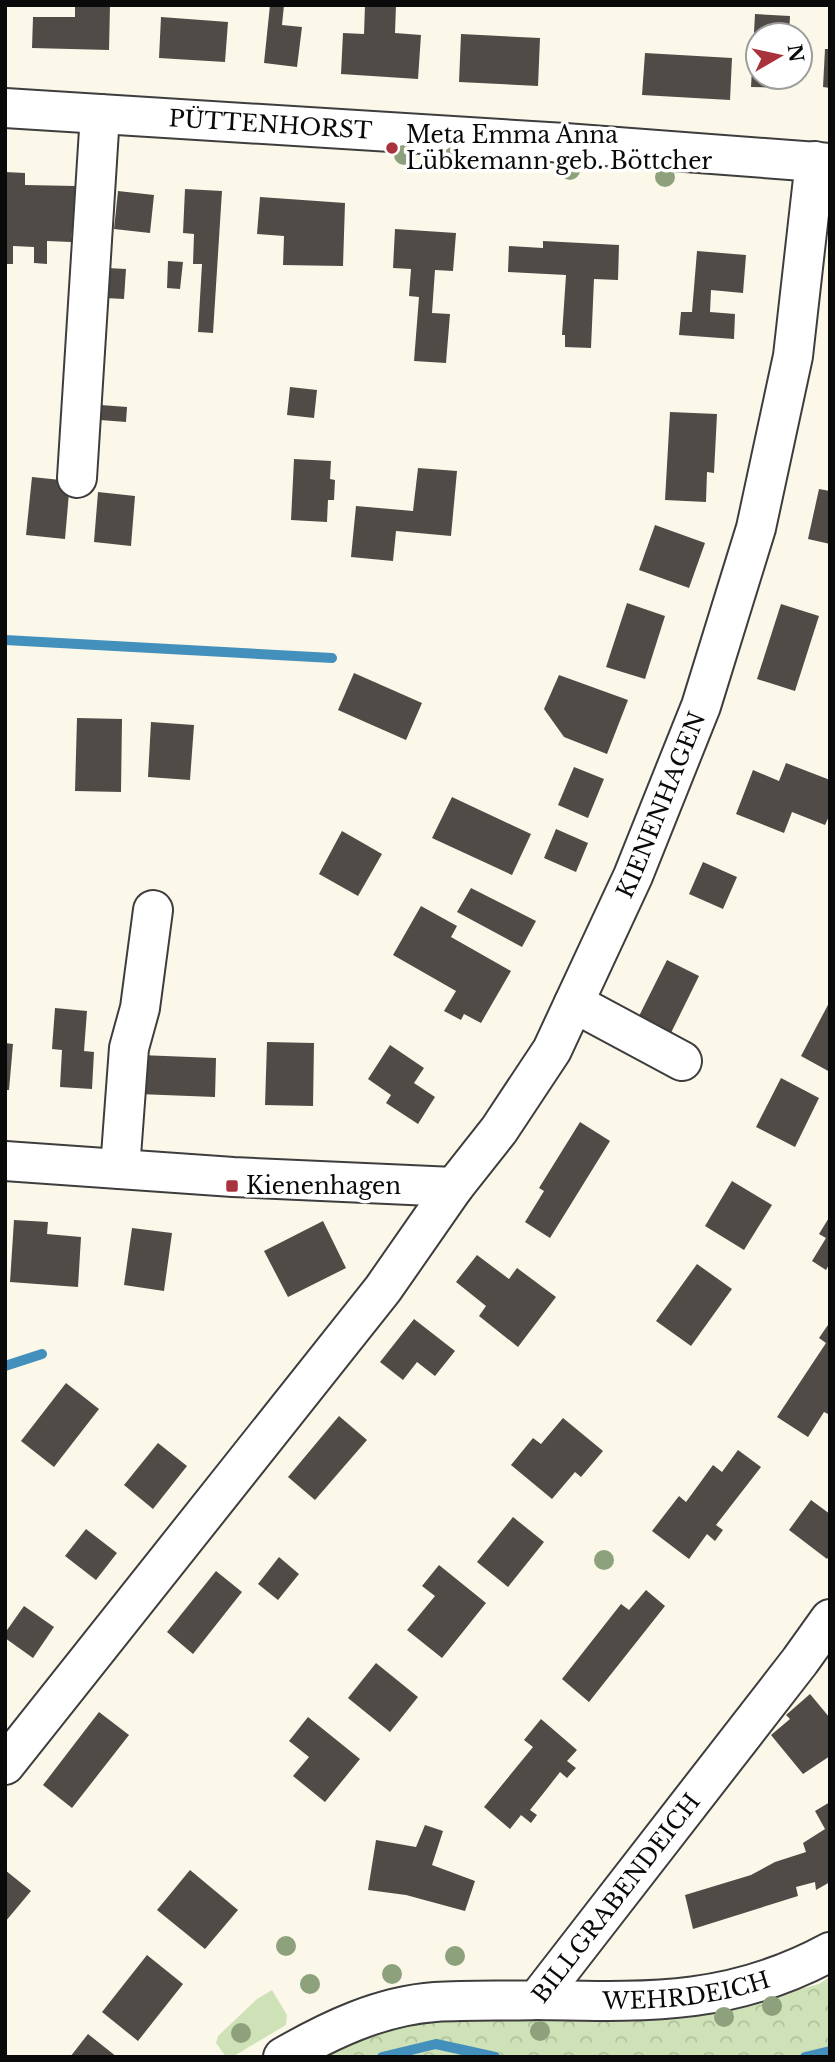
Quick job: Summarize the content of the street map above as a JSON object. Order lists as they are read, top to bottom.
{
  "streets": {
    "street": [
      "PÜTTENHORST",
      "KIENENHAGEN",
      "BILLGRABENDEICH",
      "WEHRDEICH"
    ]
  },
  "crossings": [
    ["PÜTTENHORST", "KIENENHAGEN"],
    ["BILLGRABENDEICH", "WEHRDEICH"]
  ],
  "places": {
    "other": ["Meta Emma Anna Lübkemann geb. Böttcher"],
    "transit": ["Kienenhagen"]
  },
  "north": "right"
}
